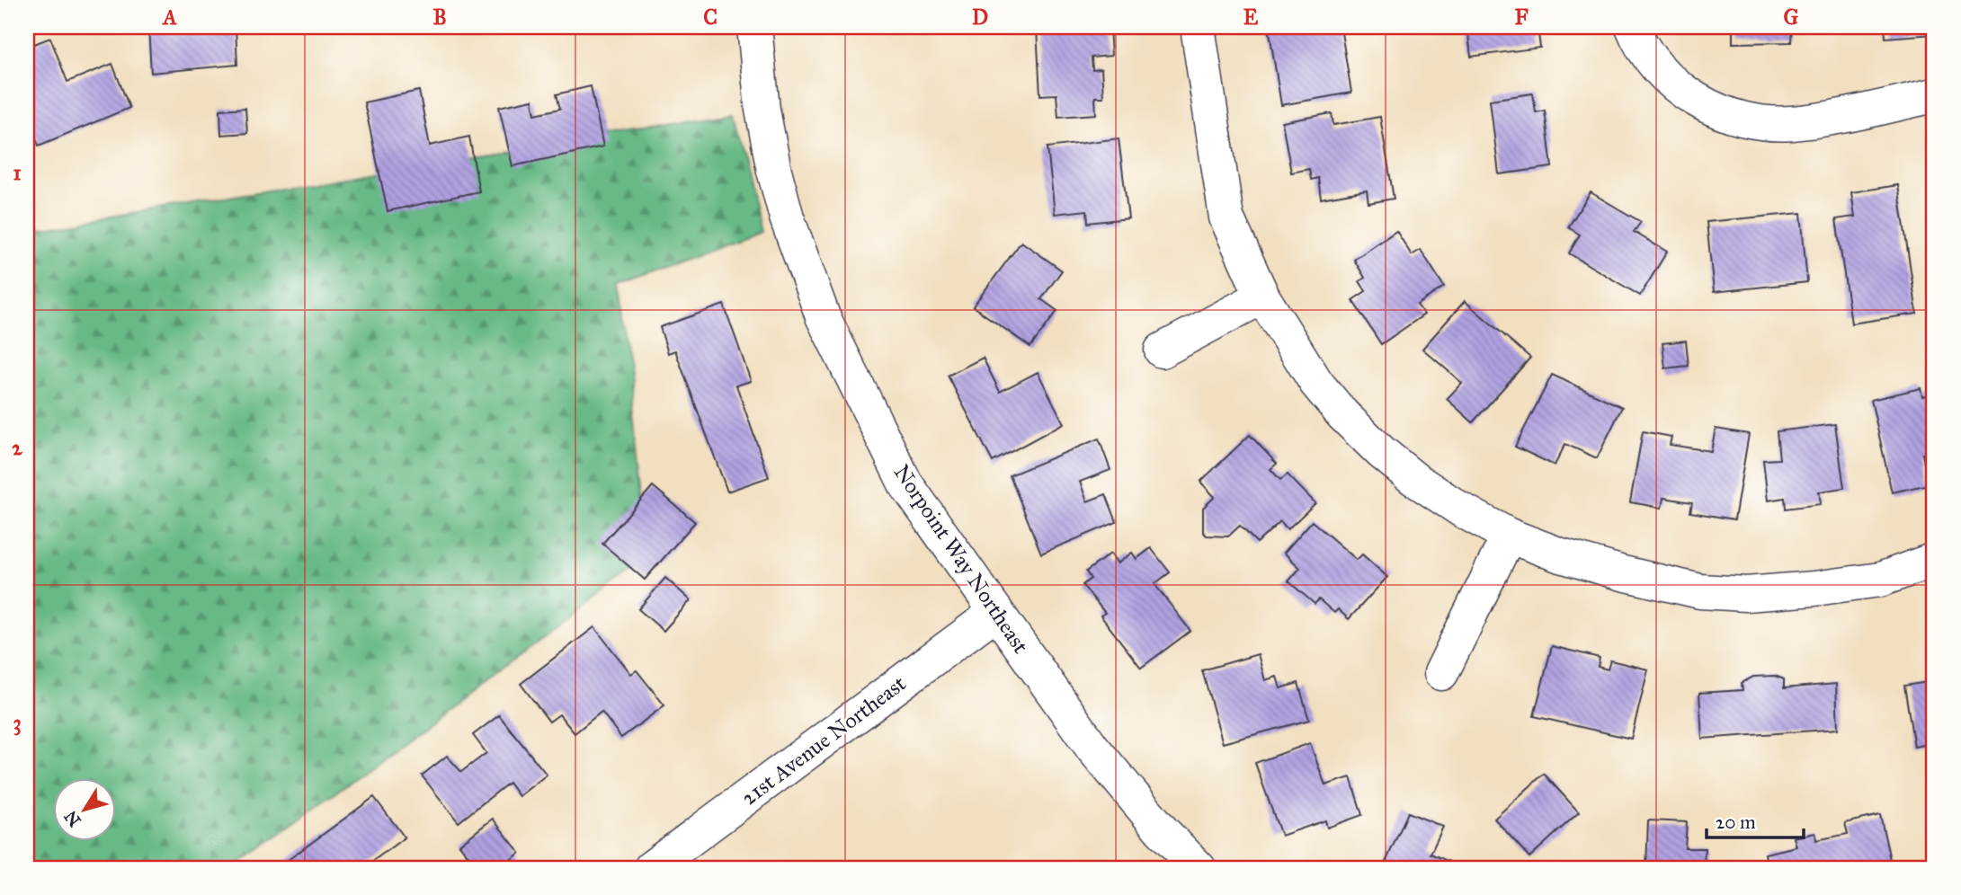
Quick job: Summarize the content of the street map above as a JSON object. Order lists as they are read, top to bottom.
{
  "streets": {
    "street": ["Norpoint Way Northeast", "21st Avenue Northeast"]
  },
  "crossings": [
    ["Norpoint Way Northeast", "21st Avenue Northeast"]
  ],
  "scale_bar": "20 m",
  "north": "bottom left",
  "grid": {
    "columns": [
      "A",
      "B",
      "C",
      "D",
      "E",
      "F",
      "G"
    ],
    "rows": ["1", "2", "3"]
  }
}
